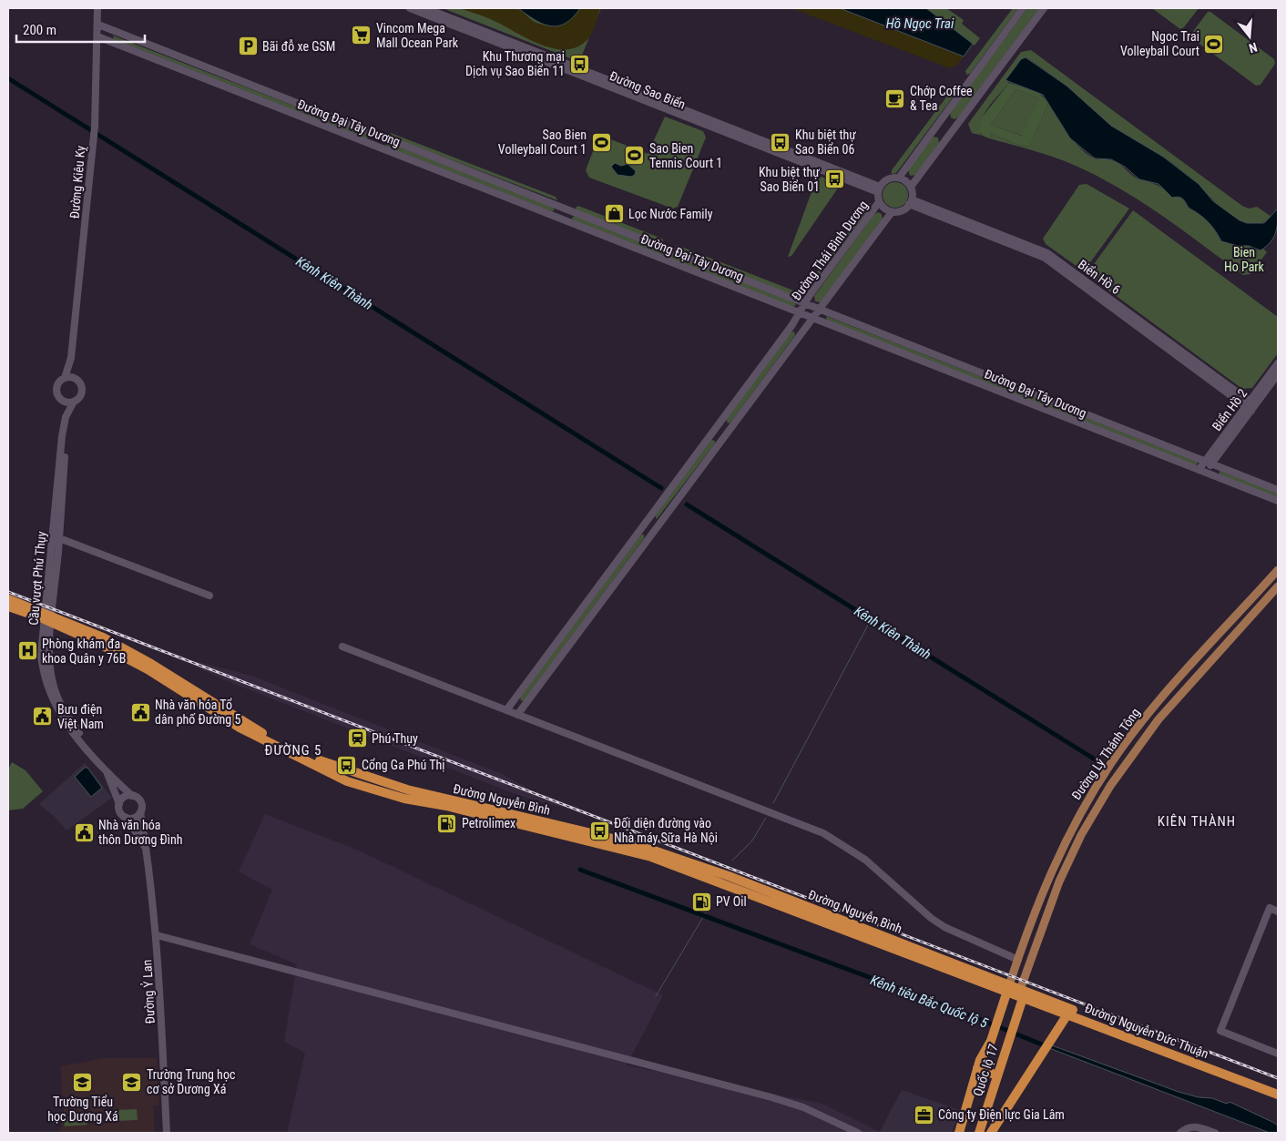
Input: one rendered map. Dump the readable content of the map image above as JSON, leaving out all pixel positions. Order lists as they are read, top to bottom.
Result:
{
  "streets": {
    "highway": ["Đường Nguyễn Bình", "Đường Nguyễn Đức Thuận", "Quốc lộ 17"],
    "main road": [
      "Đường Sao Biển",
      "Đường Đại Tây Dương",
      "Đường Kiêu Kỵ",
      "Đường Thái Bình Dương",
      "Biển Hồ 6",
      "Biển Hồ 2",
      "Cầu vượt Phú Thụy",
      "Đường Lý Thánh Tông",
      "Đường Ỷ Lan"
    ]
  },
  "crossings": [
    ["Đường Sao Biển", "Đường Thái Bình Dương"],
    ["Đường Sao Biển", "Biển Hồ 6"],
    ["Đường Đại Tây Dương", "Đường Kiêu Kỵ"],
    ["Đường Đại Tây Dương", "Đường Thái Bình Dương"],
    ["Đường Đại Tây Dương", "Biển Hồ 2"],
    ["Đường Thái Bình Dương", "Biển Hồ 6"],
    ["Biển Hồ 6", "Biển Hồ 2"],
    ["Đường Lý Thánh Tông", "Đường Nguyễn Bình"],
    ["Đường Lý Thánh Tông", "Đường Nguyễn Đức Thuận"],
    ["Đường Lý Thánh Tông", "Quốc lộ 17"],
    ["Đường Nguyễn Bình", "Đường Nguyễn Đức Thuận"],
    ["Đường Nguyễn Bình", "Quốc lộ 17"],
    ["Đường Nguyễn Đức Thuận", "Quốc lộ 17"]
  ],
  "districts": ["ĐƯỜNG 5", "KIÊN THÀNH"],
  "water": ["Hồ Ngọc Trai", "Kênh Kiên Thành", "Kênh tiêu Bắc Quốc lộ 5"],
  "parks": ["Bien Ho Park"],
  "places": {
    "supermarket": ["Vincom Mega Mall Ocean Park"],
    "sports": ["Ngoc Trai Volleyball Court", "Sao Bien Volleyball Court 1", "Sao Bien Tennis Court 1"],
    "parking": ["Bãi đỗ xe GSM"],
    "bus stop": [
      "Khu Thương mại Dịch vụ Sao Biển 11",
      "Khu biệt thự Sao Biển 06",
      "Khu biệt thự Sao Biển 01",
      "Cổng Ga Phú Thị",
      "Đối diện đường vào Nhà máy Sữa Hà Nội"
    ],
    "cafe": ["Chớp Coffee & Tea"],
    "shop": ["Lọc Nước Family"],
    "hospital": ["Phòng khám đa khoa Quân y 76B"],
    "public building": ["Nhà văn hóa Tổ dân phố Đường 5", "Bưu điện Việt Nam", "Nhà văn hóa thôn Dương Đình"],
    "station": ["Phú Thụy"],
    "fuel station": ["Petrolimex", "PV Oil"],
    "school or university": ["Trường Tiểu học Dương Xá", "Trường Trung học cơ sở Dương Xá"],
    "office": ["Công ty Điện lực Gia Lâm"]
  },
  "scale_bar": "200 m",
  "north": "bottom"
}
